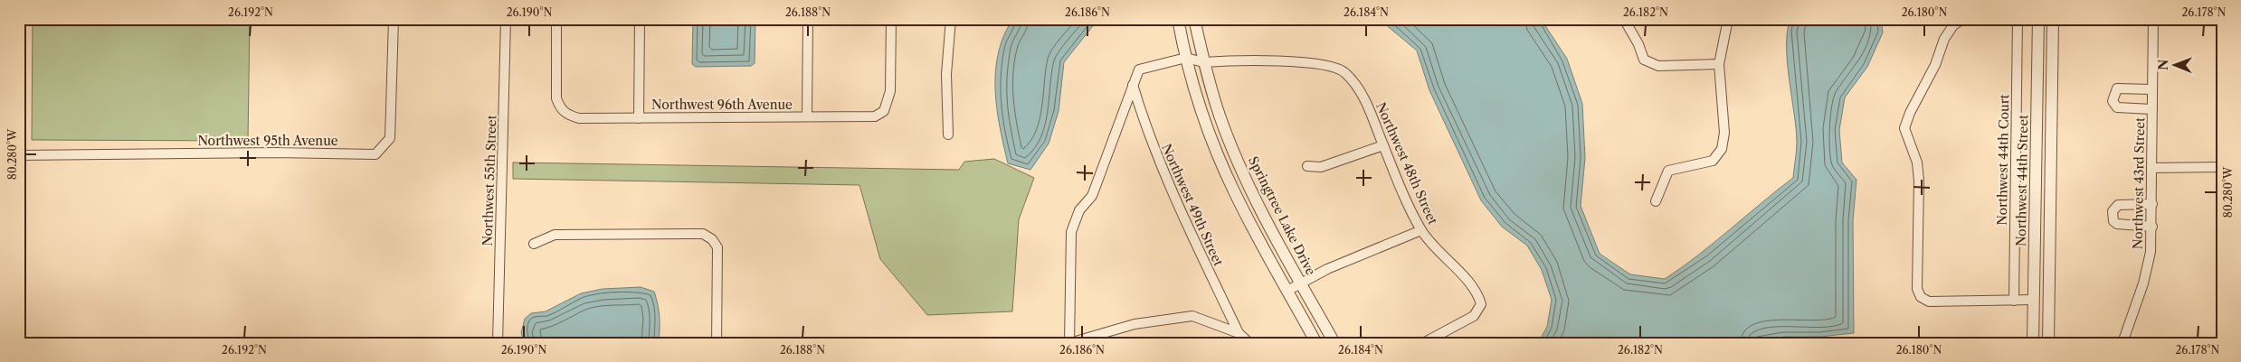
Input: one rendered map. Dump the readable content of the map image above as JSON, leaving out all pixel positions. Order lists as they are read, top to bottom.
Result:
{
  "streets": {
    "street": [
      "Northwest 96th Avenue",
      "Northwest 95th Avenue",
      "Northwest 44th Court",
      "Northwest 48th Street",
      "Northwest 55th Street",
      "Northwest 44th Street",
      "Northwest 43rd Street",
      "Northwest 49th Street",
      "Springtree Lake Drive"
    ]
  },
  "crossings": [
    ["Northwest 48th Street", "Springtree Lake Drive"]
  ],
  "north": "left",
  "coordinates": [
    "26.192°N",
    "26.190°N",
    "26.188°N",
    "26.186°N",
    "26.184°N",
    "26.182°N",
    "26.180°N",
    "26.178°N",
    "80.280°W"
  ]
}
